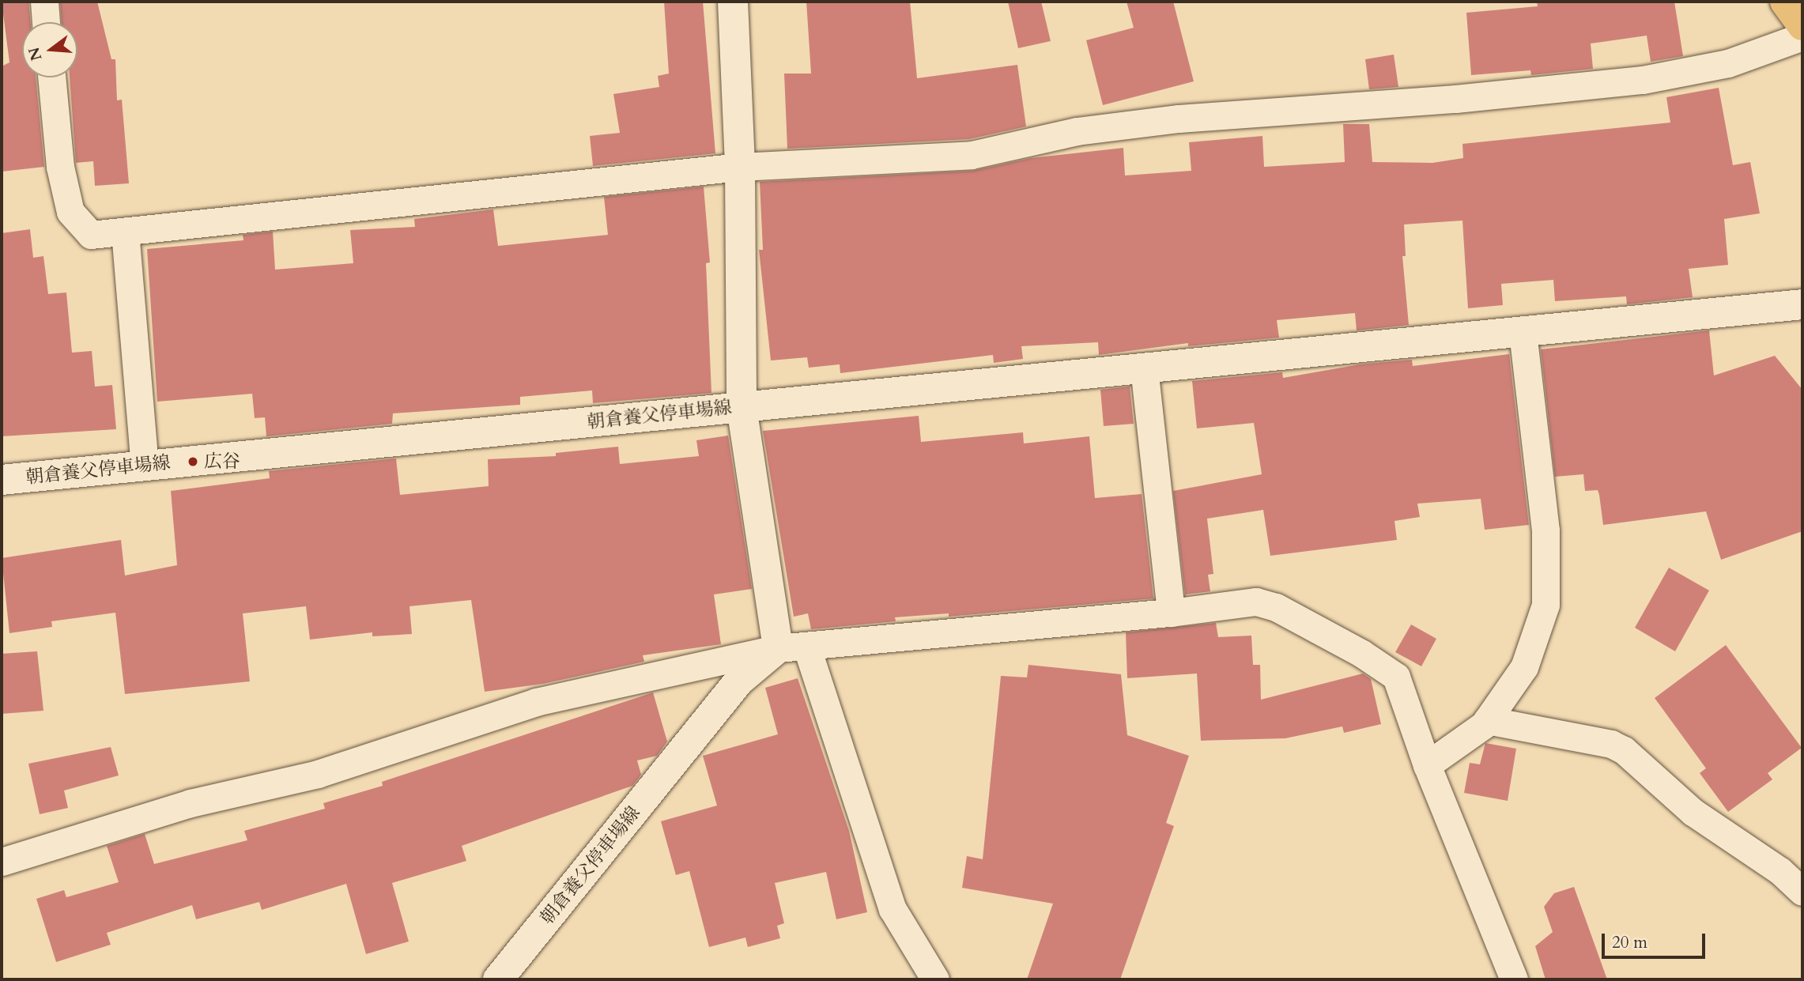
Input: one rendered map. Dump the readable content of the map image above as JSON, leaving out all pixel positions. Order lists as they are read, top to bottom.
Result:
{
  "streets": {
    "street": ["朝倉養父停車場線"]
  },
  "places": ["広谷"],
  "scale_bar": "20 m",
  "north": "left"
}
